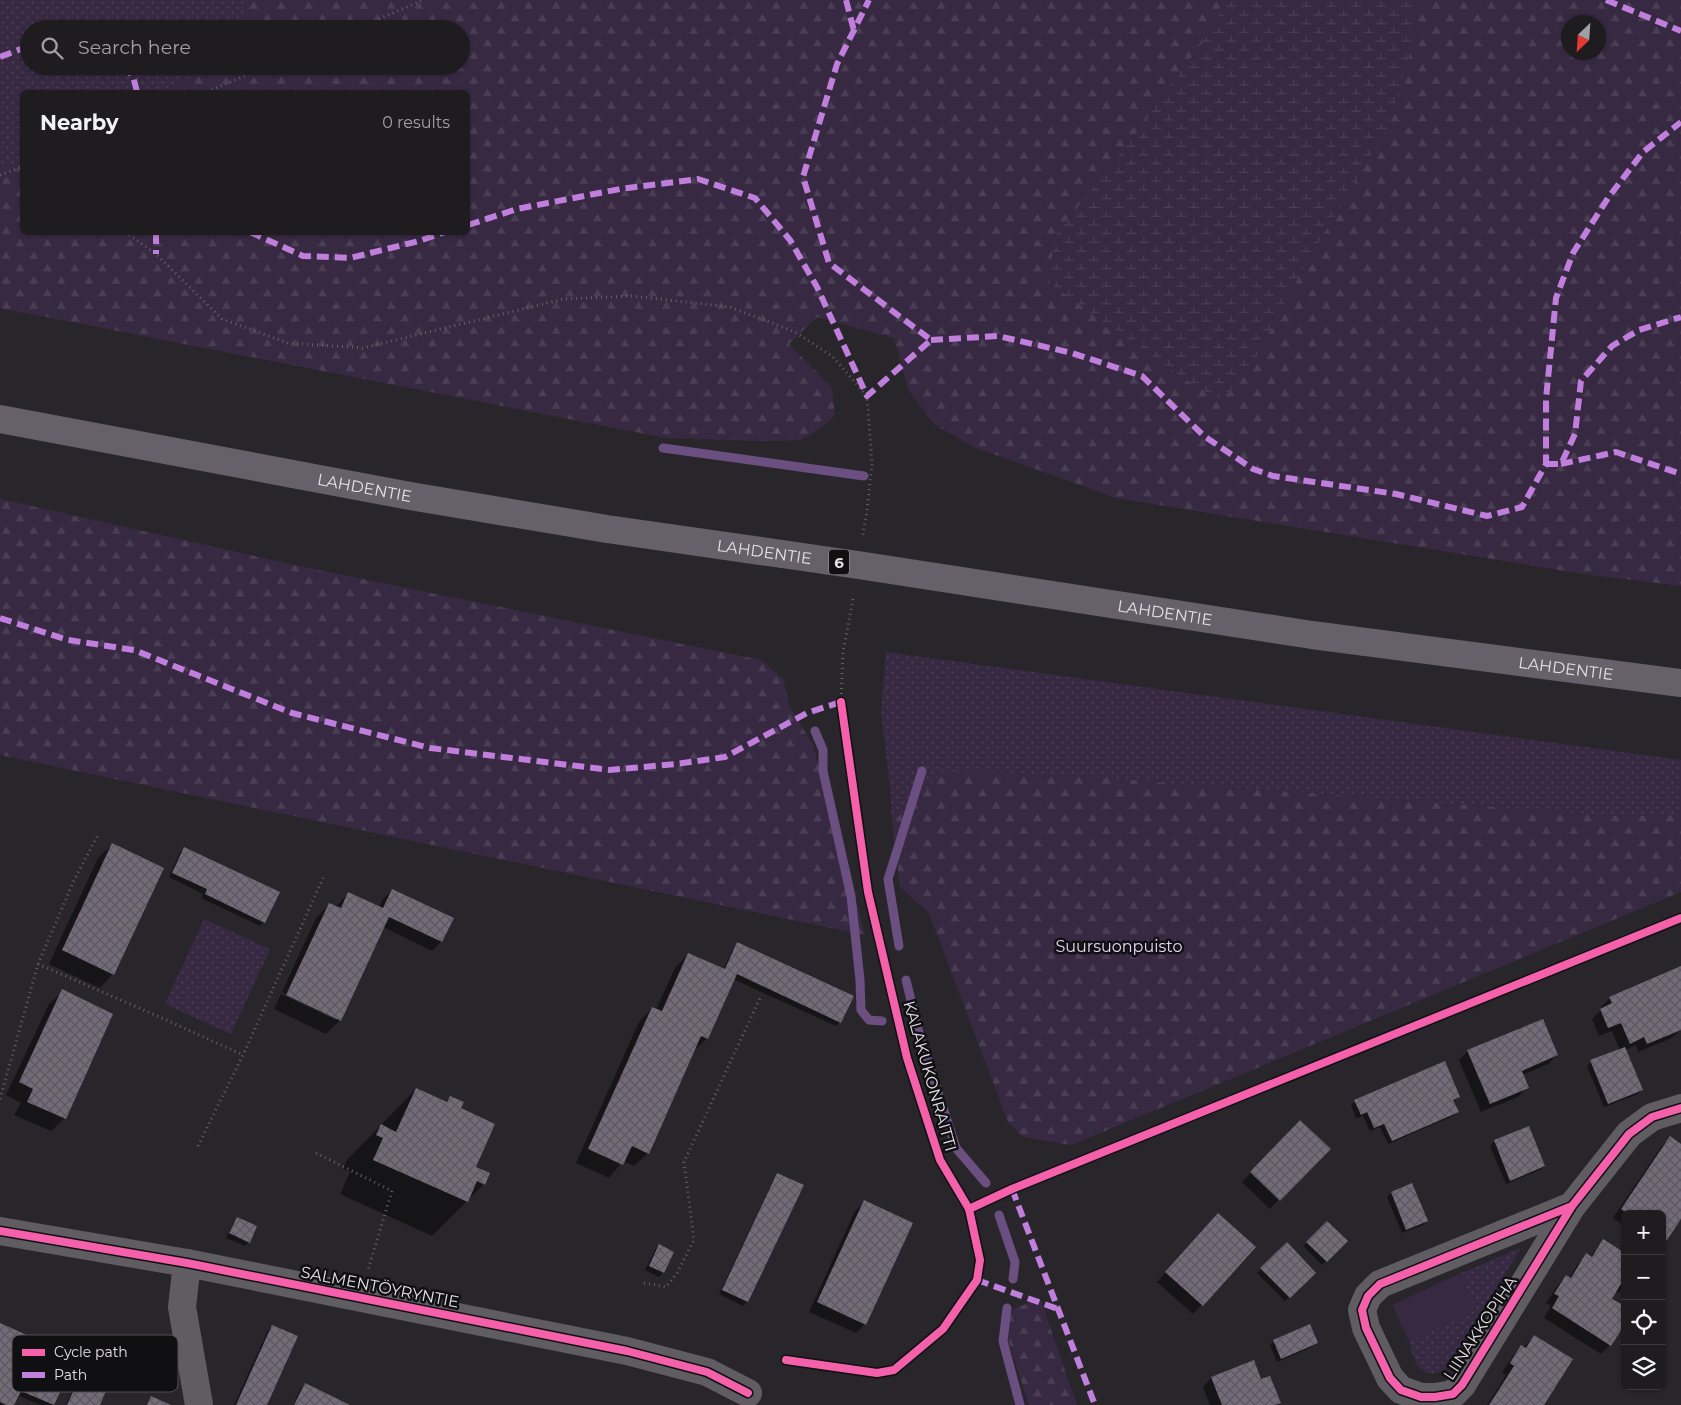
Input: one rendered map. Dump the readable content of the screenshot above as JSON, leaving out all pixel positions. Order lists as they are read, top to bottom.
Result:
{
  "streets": {
    "highway": ["LAHDENTIE", "6"],
    "street": ["SALMENTÖYRYNTIE", "LIINAKKOPIHA"],
    "cycle path": ["KALAKUKONRAITTI"]
  },
  "parks": ["Suursuonpuisto"],
  "legend": ["Cycle path", "Path"],
  "north": "bottom left",
  "page": {
    "search": "Search here",
    "heading": ["Nearby", "0 results"],
    "map_buttons": ["+", "−"]
  }
}
